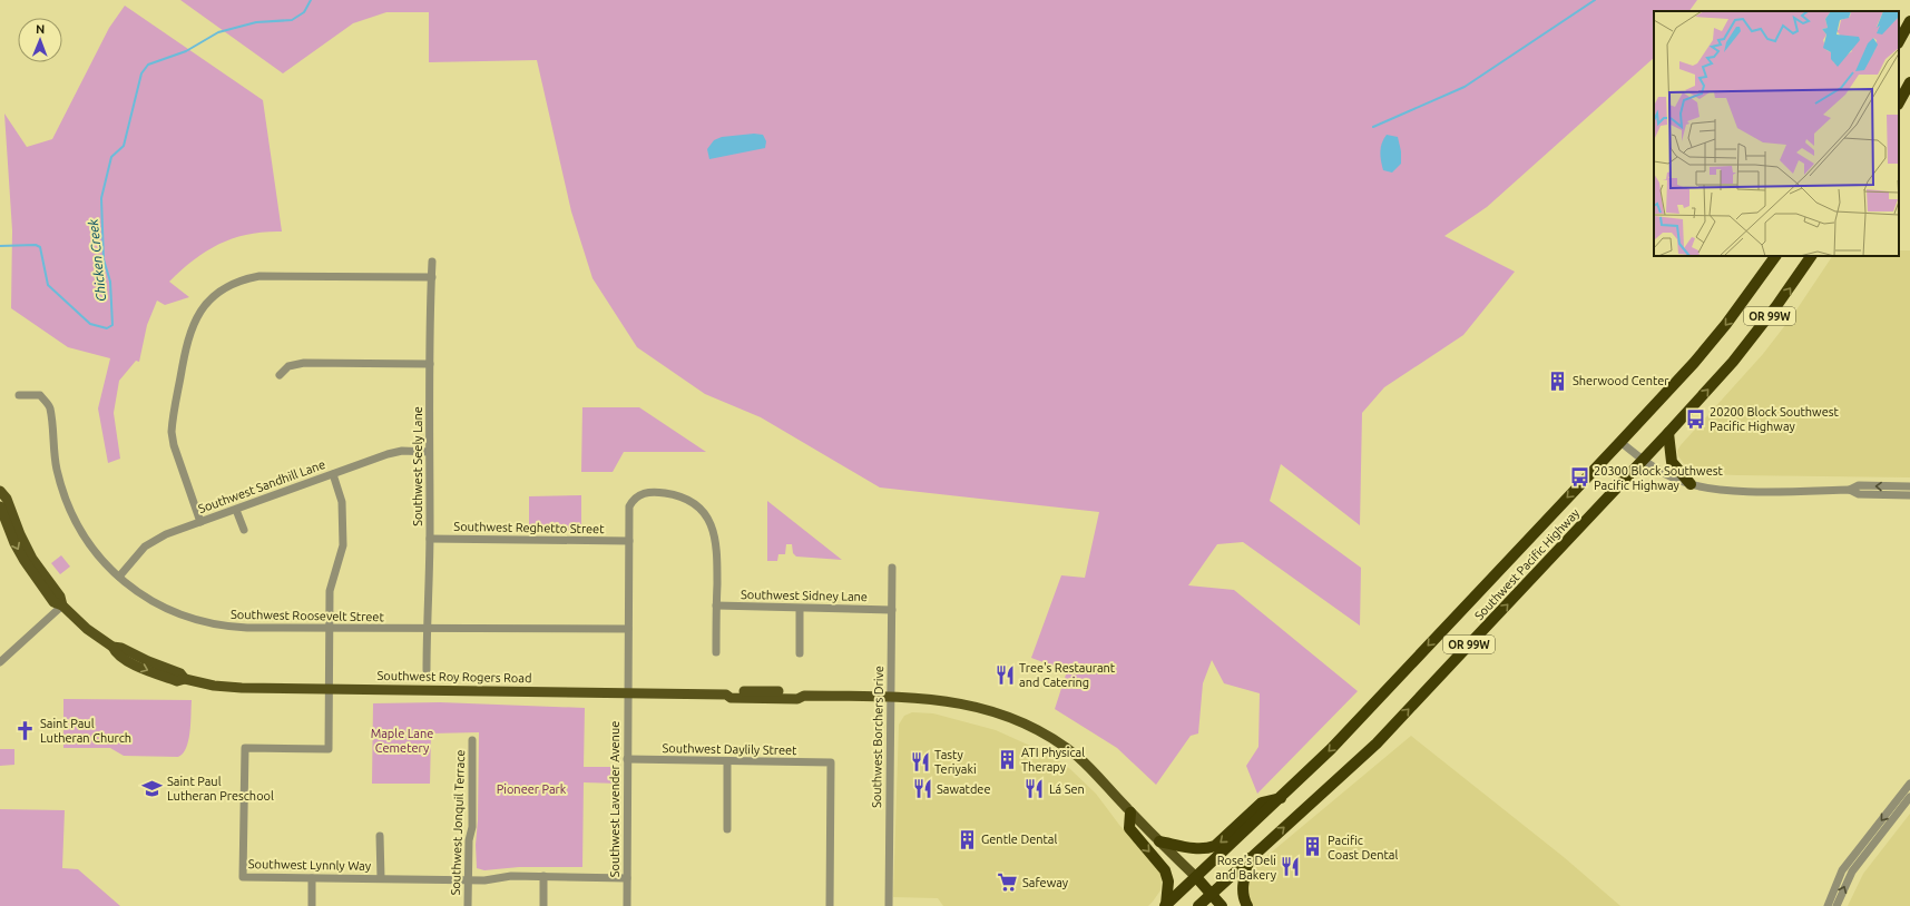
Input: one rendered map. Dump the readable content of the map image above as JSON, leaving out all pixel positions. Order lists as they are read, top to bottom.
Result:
{
  "streets": {
    "highway": ["OR 99W", "Southwest Pacific Highway"],
    "main road": ["Southwest Roy Rogers Road"],
    "street": [
      "Southwest Seely Lane",
      "Southwest Sandhill Lane",
      "Southwest Reghetto Street",
      "Southwest Sidney Lane",
      "Southwest Roosevelt Street",
      "Southwest Borchers Drive",
      "Southwest Daylily Street",
      "Southwest Lavender Avenue",
      "Southwest Jonquil Terrace",
      "Southwest Lynnly Way"
    ]
  },
  "crossings": [
    ["Southwest Seely Lane", "Southwest Sandhill Lane"],
    ["Southwest Seely Lane", "Southwest Reghetto Street"],
    ["Southwest Seely Lane", "Southwest Roosevelt Street"],
    ["Southwest Sandhill Lane", "Southwest Roosevelt Street"],
    ["Southwest Sandhill Lane", "Southwest Lynnly Way"],
    ["Southwest Reghetto Street", "Southwest Lavender Avenue"],
    ["Southwest Pacific Highway", "Southwest Roy Rogers Road"],
    ["Southwest Sidney Lane", "Southwest Borchers Drive"],
    ["Southwest Sidney Lane", "Southwest Lavender Avenue"],
    ["Southwest Roosevelt Street", "Southwest Lavender Avenue"],
    ["Southwest Roosevelt Street", "Southwest Lynnly Way"],
    ["Southwest Roy Rogers Road", "Southwest Borchers Drive"],
    ["Southwest Roy Rogers Road", "Southwest Lavender Avenue"],
    ["Southwest Roy Rogers Road", "Southwest Lynnly Way"],
    ["Southwest Daylily Street", "Southwest Lavender Avenue"],
    ["Southwest Lavender Avenue", "Southwest Lynnly Way"],
    ["Southwest Jonquil Terrace", "Southwest Lynnly Way"]
  ],
  "water": ["Chicken Creek"],
  "parks": ["Maple Lane Cemetery", "Pioneer Park"],
  "places": {
    "building": [
      "Sherwood Center",
      "ATI Physical Therapy",
      "Gentle Dental",
      "Pacific Coast Dental"
    ],
    "bus stop": ["20200 Block Southwest Pacific Highway", "20300 Block Southwest Pacific Highway"],
    "restaurant": [
      "Tree's Restaurant and Catering",
      "Tasty Teriyaki",
      "Sawatdee",
      "Lá Sen",
      "Rose's Deli and Bakery"
    ],
    "church": ["Saint Paul Lutheran Church"],
    "school or university": ["Saint Paul Lutheran Preschool"],
    "supermarket": ["Safeway"]
  },
  "north": "top"
}
